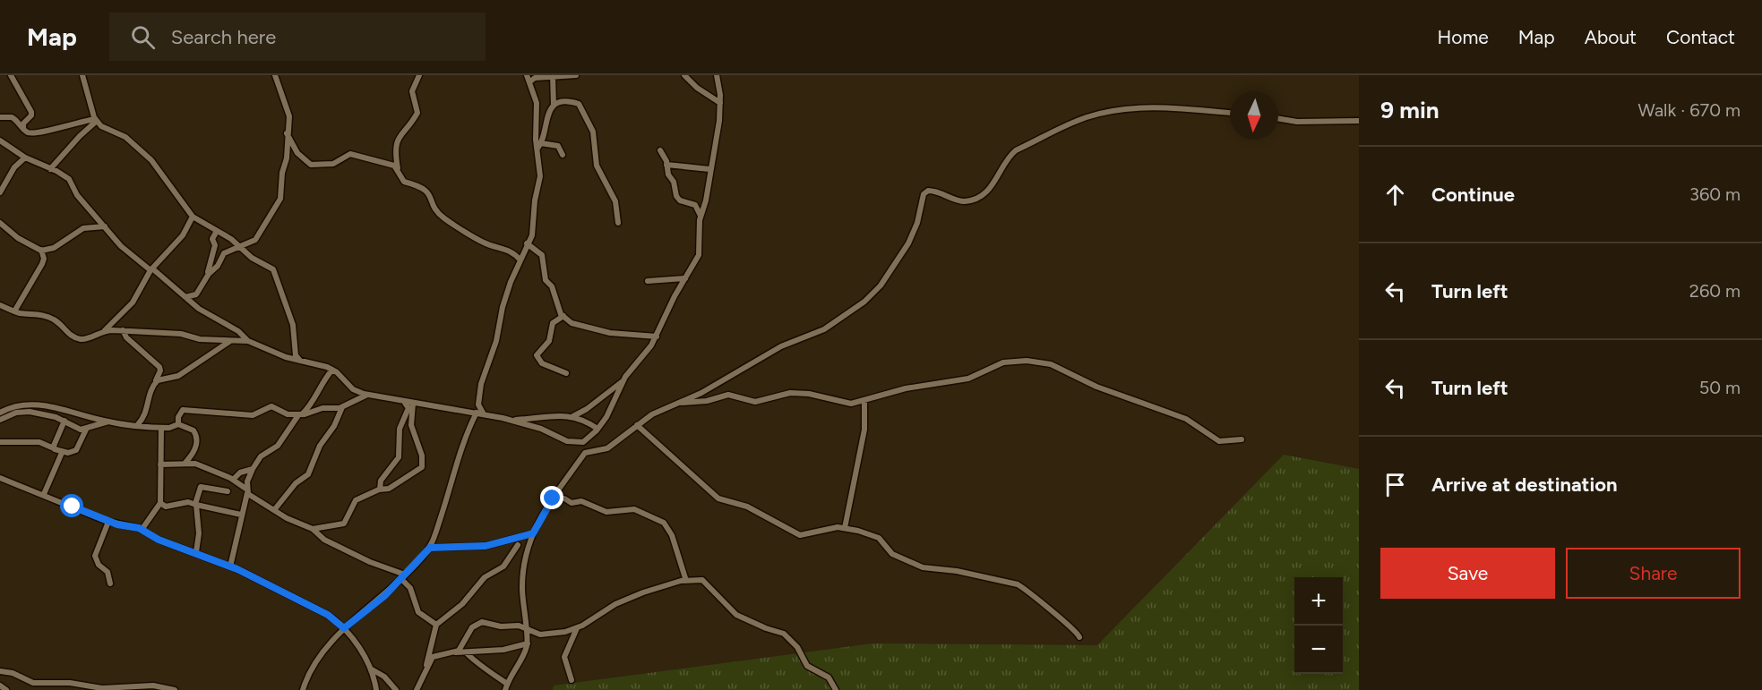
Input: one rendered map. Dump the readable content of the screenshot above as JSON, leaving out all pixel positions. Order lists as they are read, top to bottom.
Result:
{
  "north": "bottom",
  "page": {
    "header": "Map",
    "search": "Search here",
    "nav": [
      "Home",
      "Map",
      "About",
      "Contact"
    ],
    "heading": ["9 min", "Walk · 670 m"],
    "list": [
      ["Continue", "360 m"],
      ["Turn left", "260 m"],
      ["Turn left", "50 m"],
      "Arrive at destination"
    ],
    "buttons": ["Save", "Share"],
    "map_buttons": ["+", "−"]
  }
}
